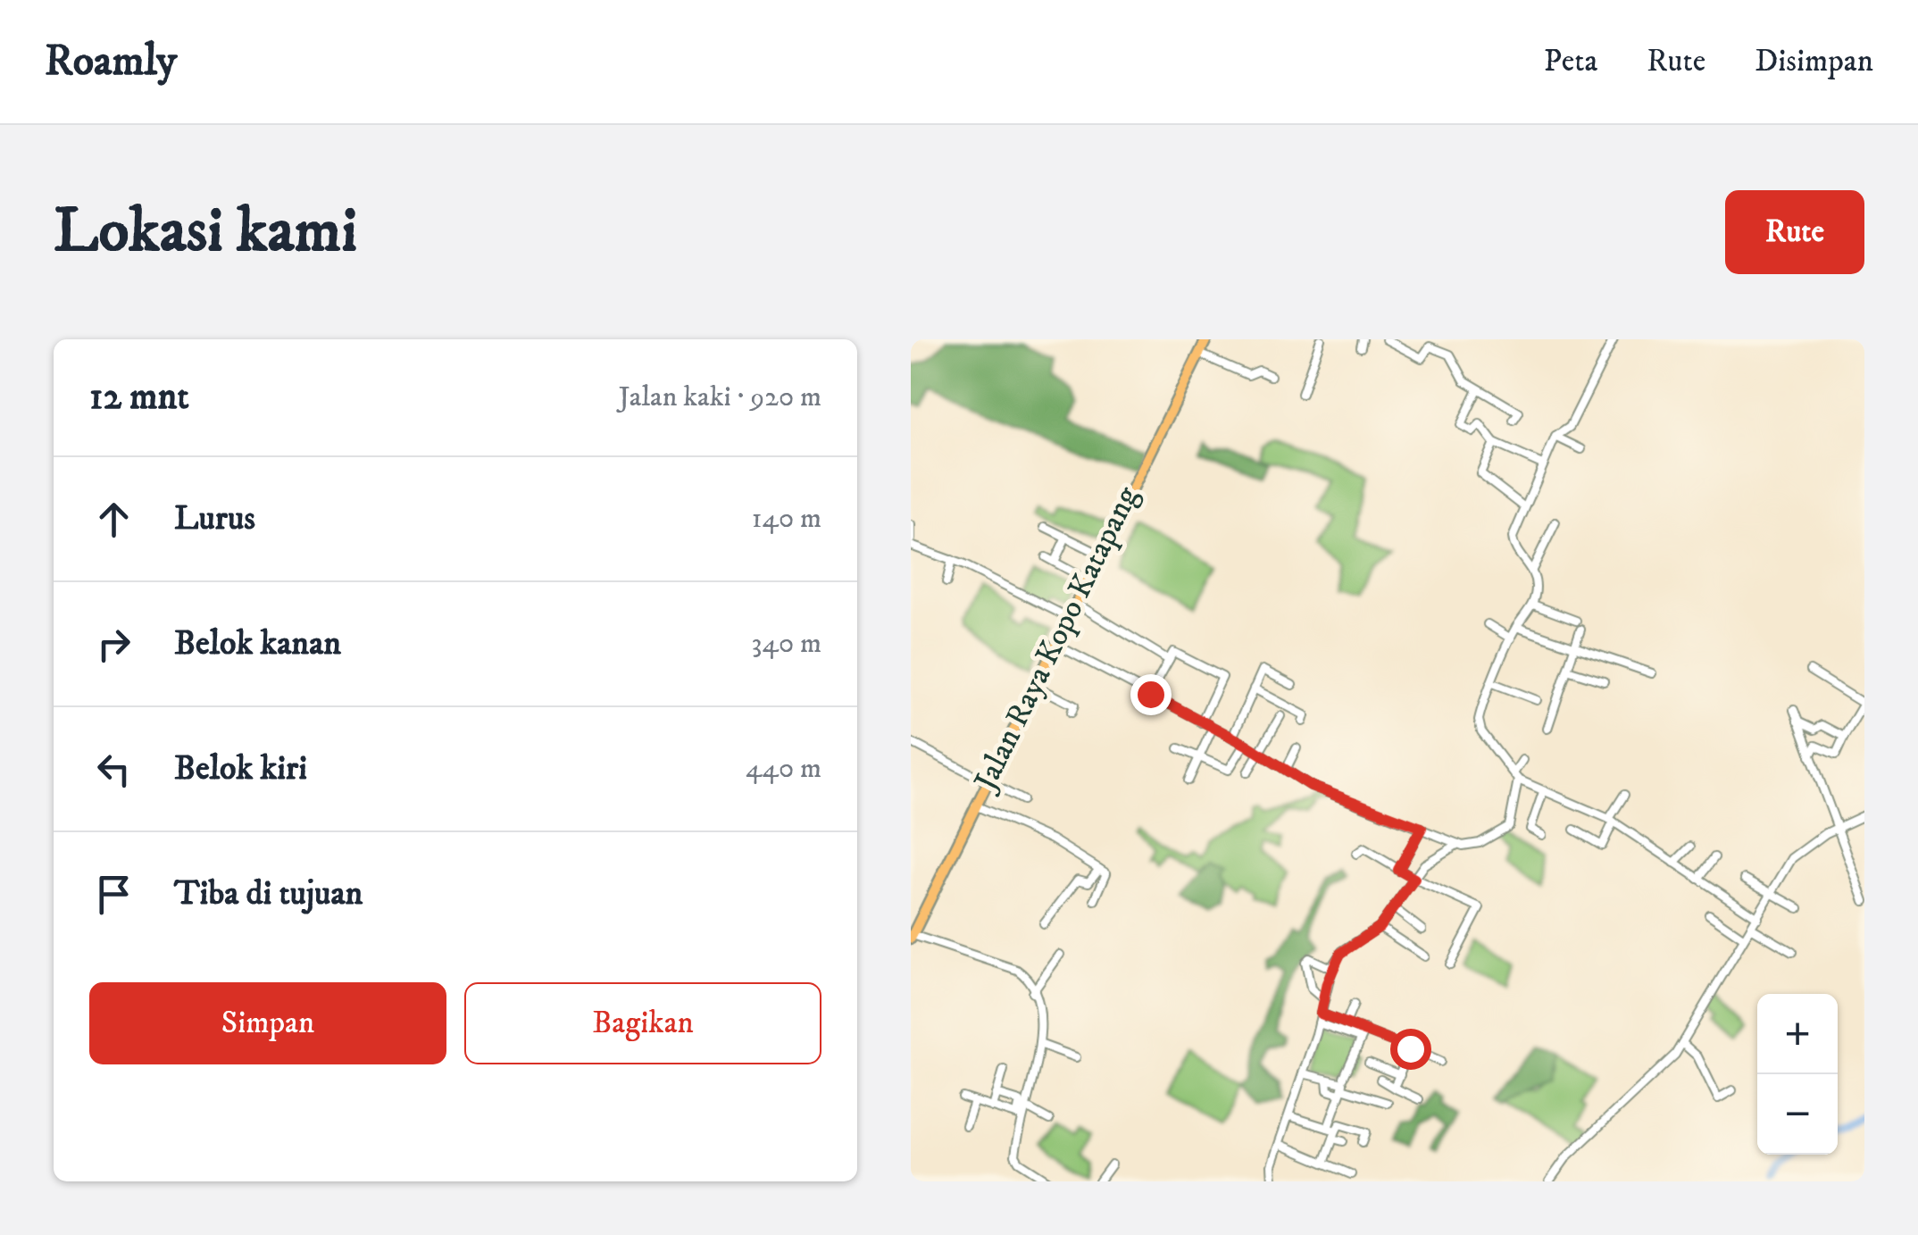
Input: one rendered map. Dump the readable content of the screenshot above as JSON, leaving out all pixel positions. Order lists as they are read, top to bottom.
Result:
{
  "streets": {
    "main road": ["Jalan Raya Kopo Katapang"]
  },
  "page": {
    "header": "Roamly",
    "nav": ["Peta", "Rute", "Disimpan"],
    "buttons": [
      "Rute",
      ["Simpan", "Bagikan"]
    ],
    "title": "Lokasi kami",
    "heading": ["12 mnt", "Jalan kaki · 920 m"],
    "list": [
      ["Lurus", "140 m"],
      ["Belok kanan", "340 m"],
      ["Belok kiri", "440 m"],
      "Tiba di tujuan"
    ],
    "map_buttons": ["+", "−"]
  }
}
